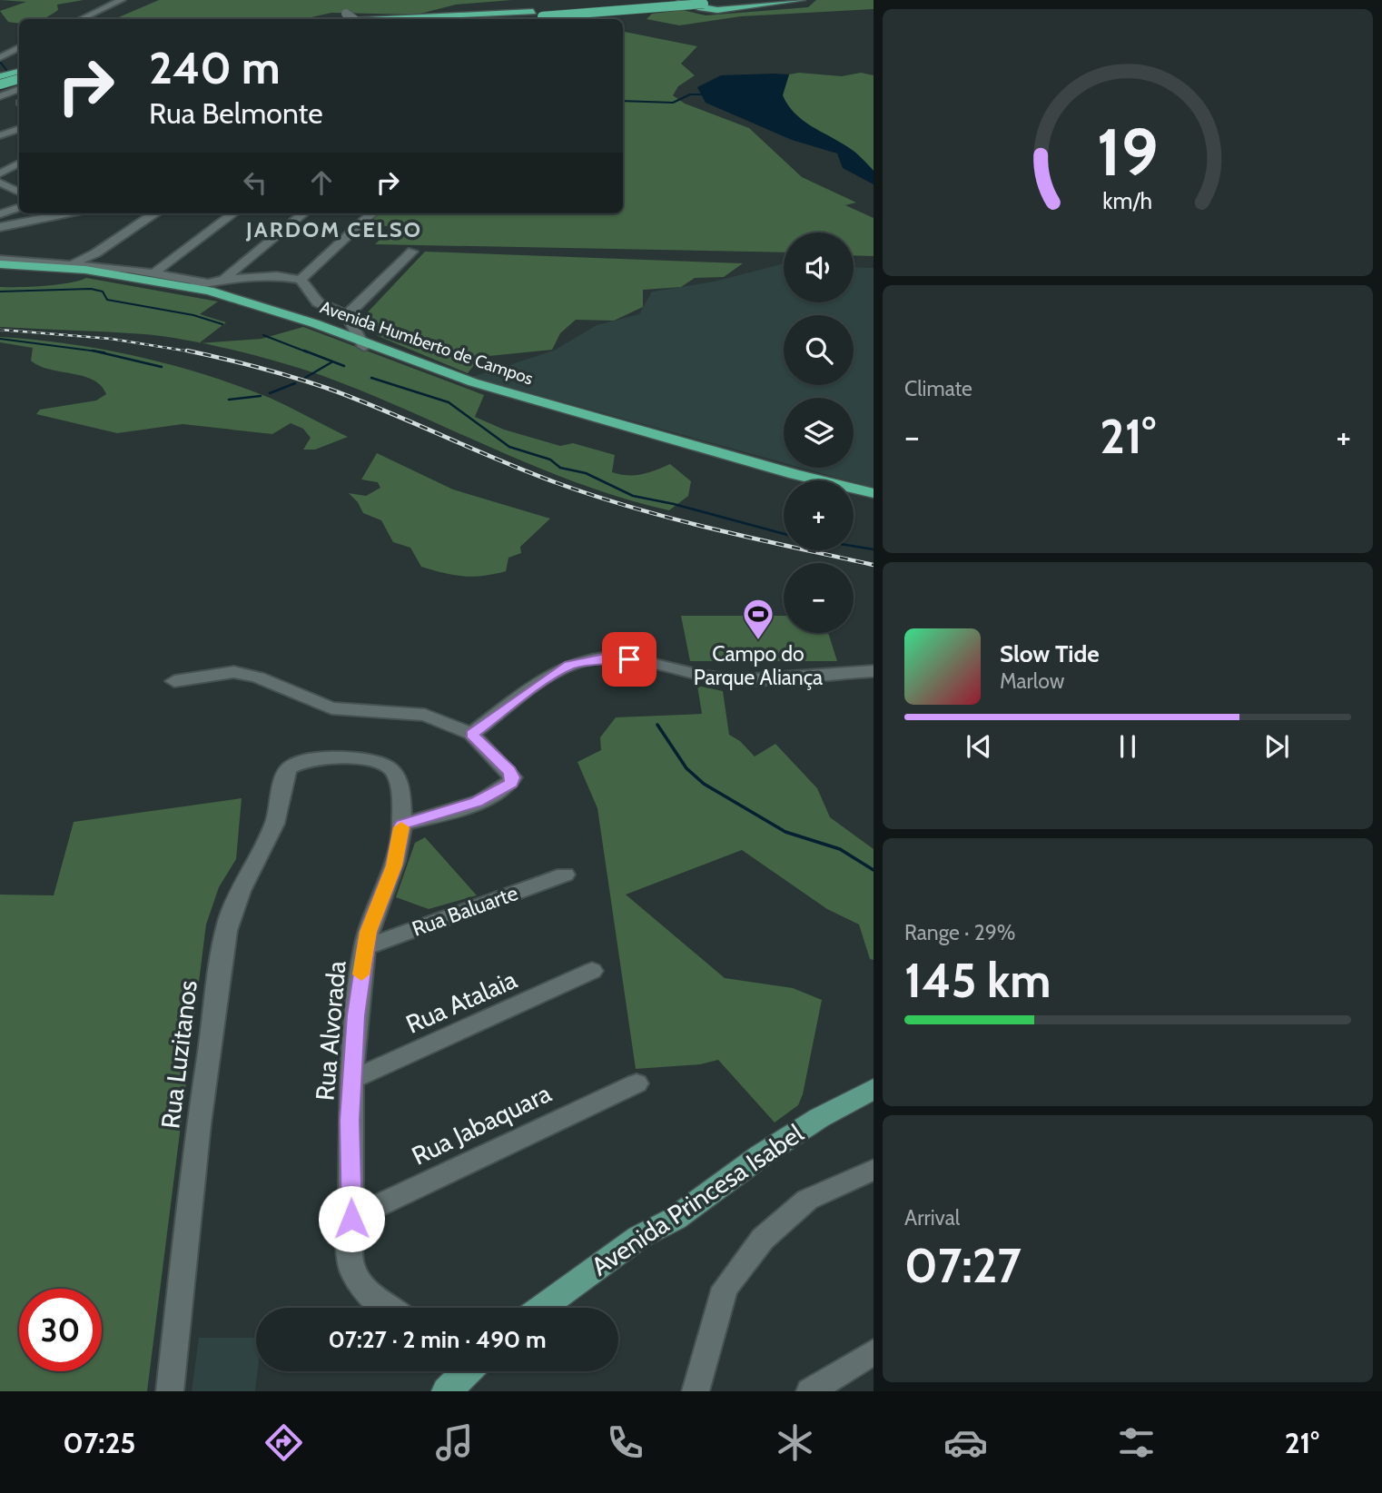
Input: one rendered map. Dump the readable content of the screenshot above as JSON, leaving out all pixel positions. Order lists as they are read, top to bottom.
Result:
{
  "streets": {
    "highway": ["Avenida Humberto de Campos"],
    "main road": ["Avenida Princesa Isabel"],
    "street": [
      "Rua Baluarte",
      "Rua Atalaia",
      "Rua Alvorada",
      "Rua Luzitanos",
      "Rua Jabaquara"
    ]
  },
  "crossings": [
    ["Rua Baluarte", "Rua Alvorada"],
    ["Rua Atalaia", "Rua Alvorada"],
    ["Rua Alvorada", "Rua Luzitanos"],
    ["Rua Alvorada", "Rua Jabaquara"]
  ],
  "districts": ["JARDOM CELSO"],
  "places": {
    "sports": ["Campo do Parque Aliança"]
  },
  "page": {
    "turn": ["240 m", "Rua Belmonte"],
    "map_buttons": ["+", "−"],
    "tile": [
      "Climate",
      ["Range · 29%", "145 km"],
      ["Arrival", "07:27"]
    ],
    "heat": ["−", "21°", "+"],
    "song": ["Slow Tide", "Marlow"],
    "limit": "30",
    "trip": "07:27 · 2 min · 490 m",
    "tabs": ["07:25", "21°"],
    "gauge": ["19", "km/h"]
  }
}
